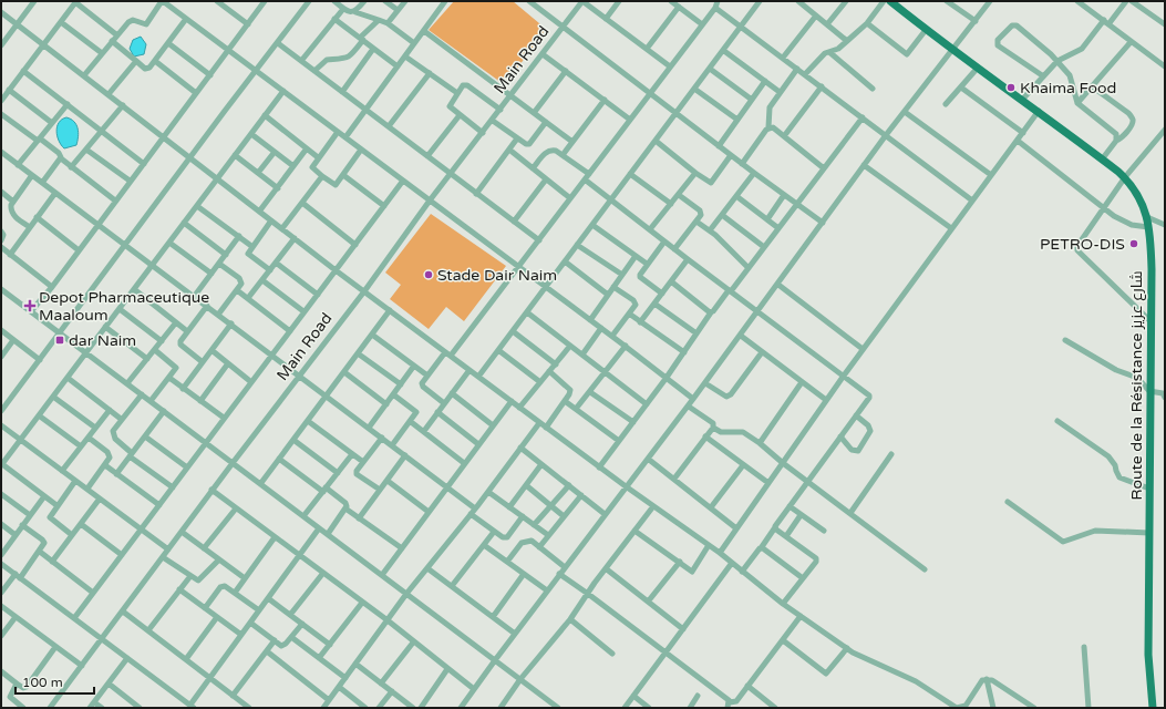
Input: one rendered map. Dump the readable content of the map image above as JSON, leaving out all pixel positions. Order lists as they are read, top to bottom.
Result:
{
  "streets": {
    "main road": ["Route de la Résistance شارع عزيز"],
    "street": ["Main Road"]
  },
  "places": {
    "other": ["Khaima Food", "PETRO-DIS", "Stade Dair Naim"],
    "health": ["Depot Pharmaceutique Maaloum"],
    "transit": ["dar Naim"]
  },
  "scale_bar": "100 m"
}
